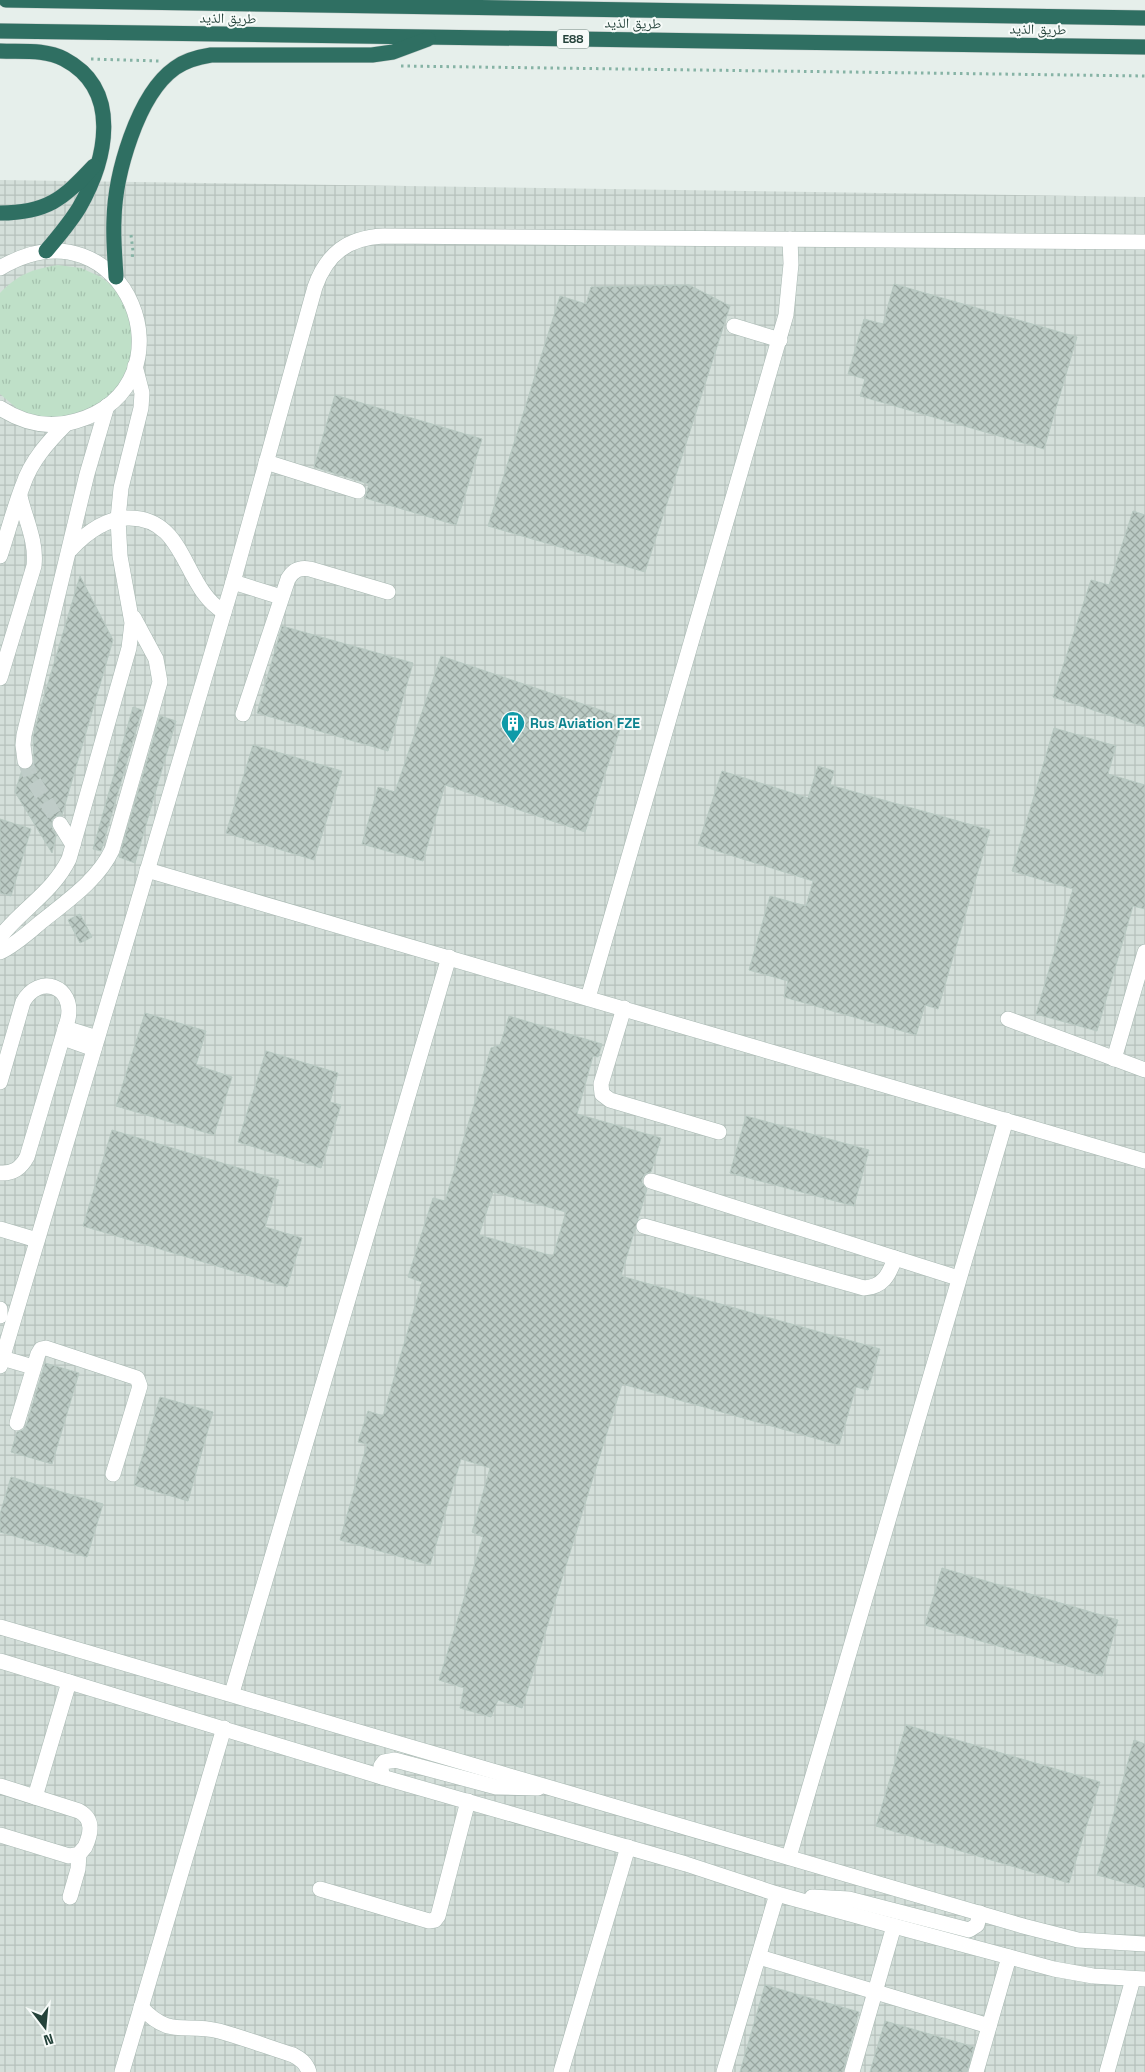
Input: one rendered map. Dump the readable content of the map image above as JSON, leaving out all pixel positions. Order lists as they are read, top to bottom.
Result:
{
  "streets": {
    "highway": ["طريق الذيد", "E88"]
  },
  "places": {
    "building": ["Rus Aviation FZE"]
  },
  "north": "bottom"
}
